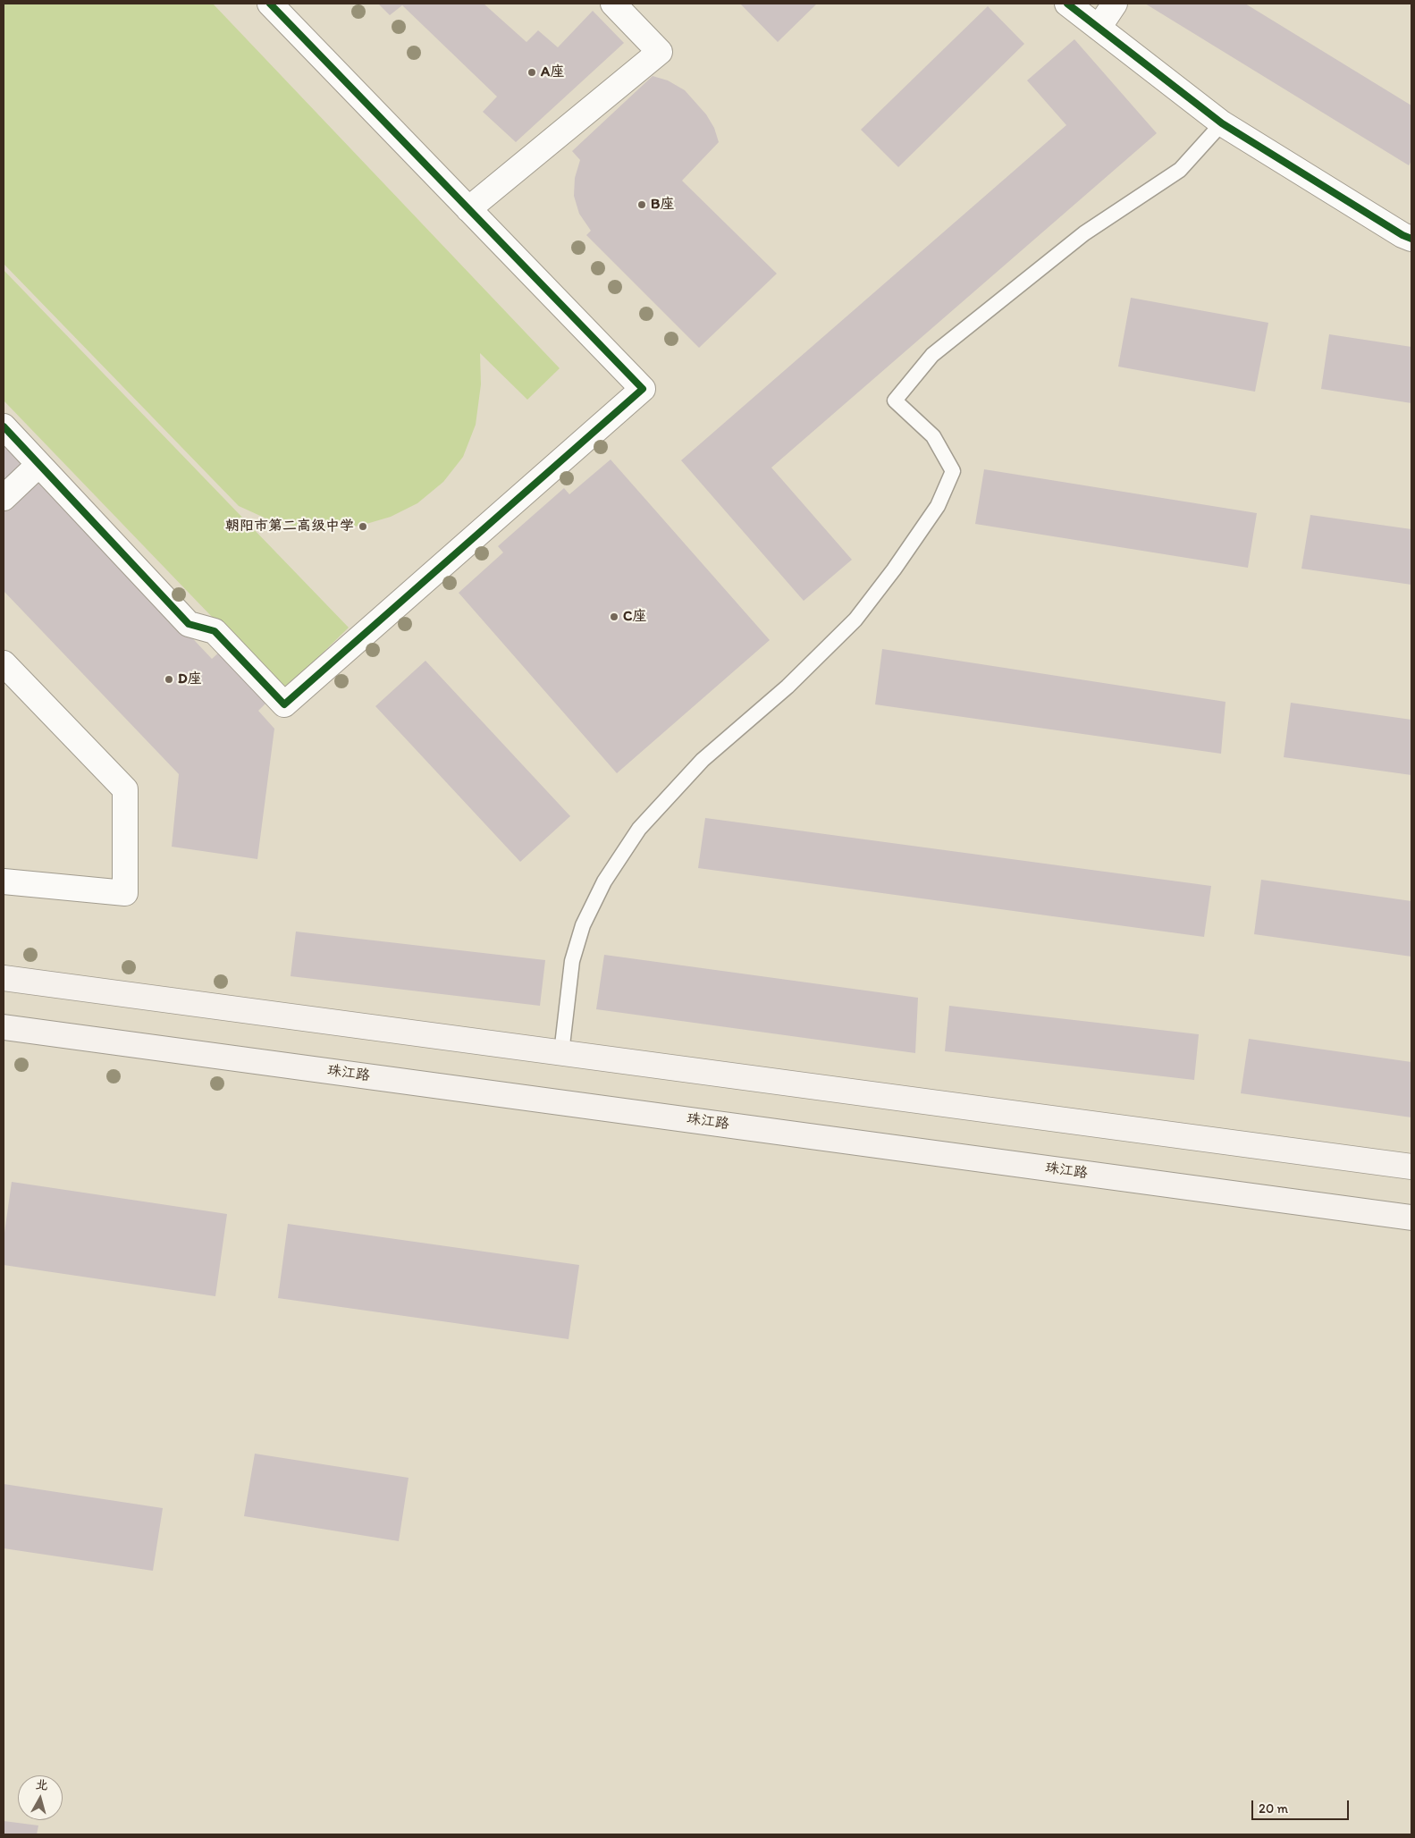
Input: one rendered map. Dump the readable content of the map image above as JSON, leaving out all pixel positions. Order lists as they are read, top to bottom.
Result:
{
  "streets": {
    "main road": ["珠江路"]
  },
  "places": [
    "A座",
    "B座",
    "朝阳市第二高级中学",
    "C座",
    "D座"
  ],
  "scale_bar": "20 m",
  "north": "top"
}
